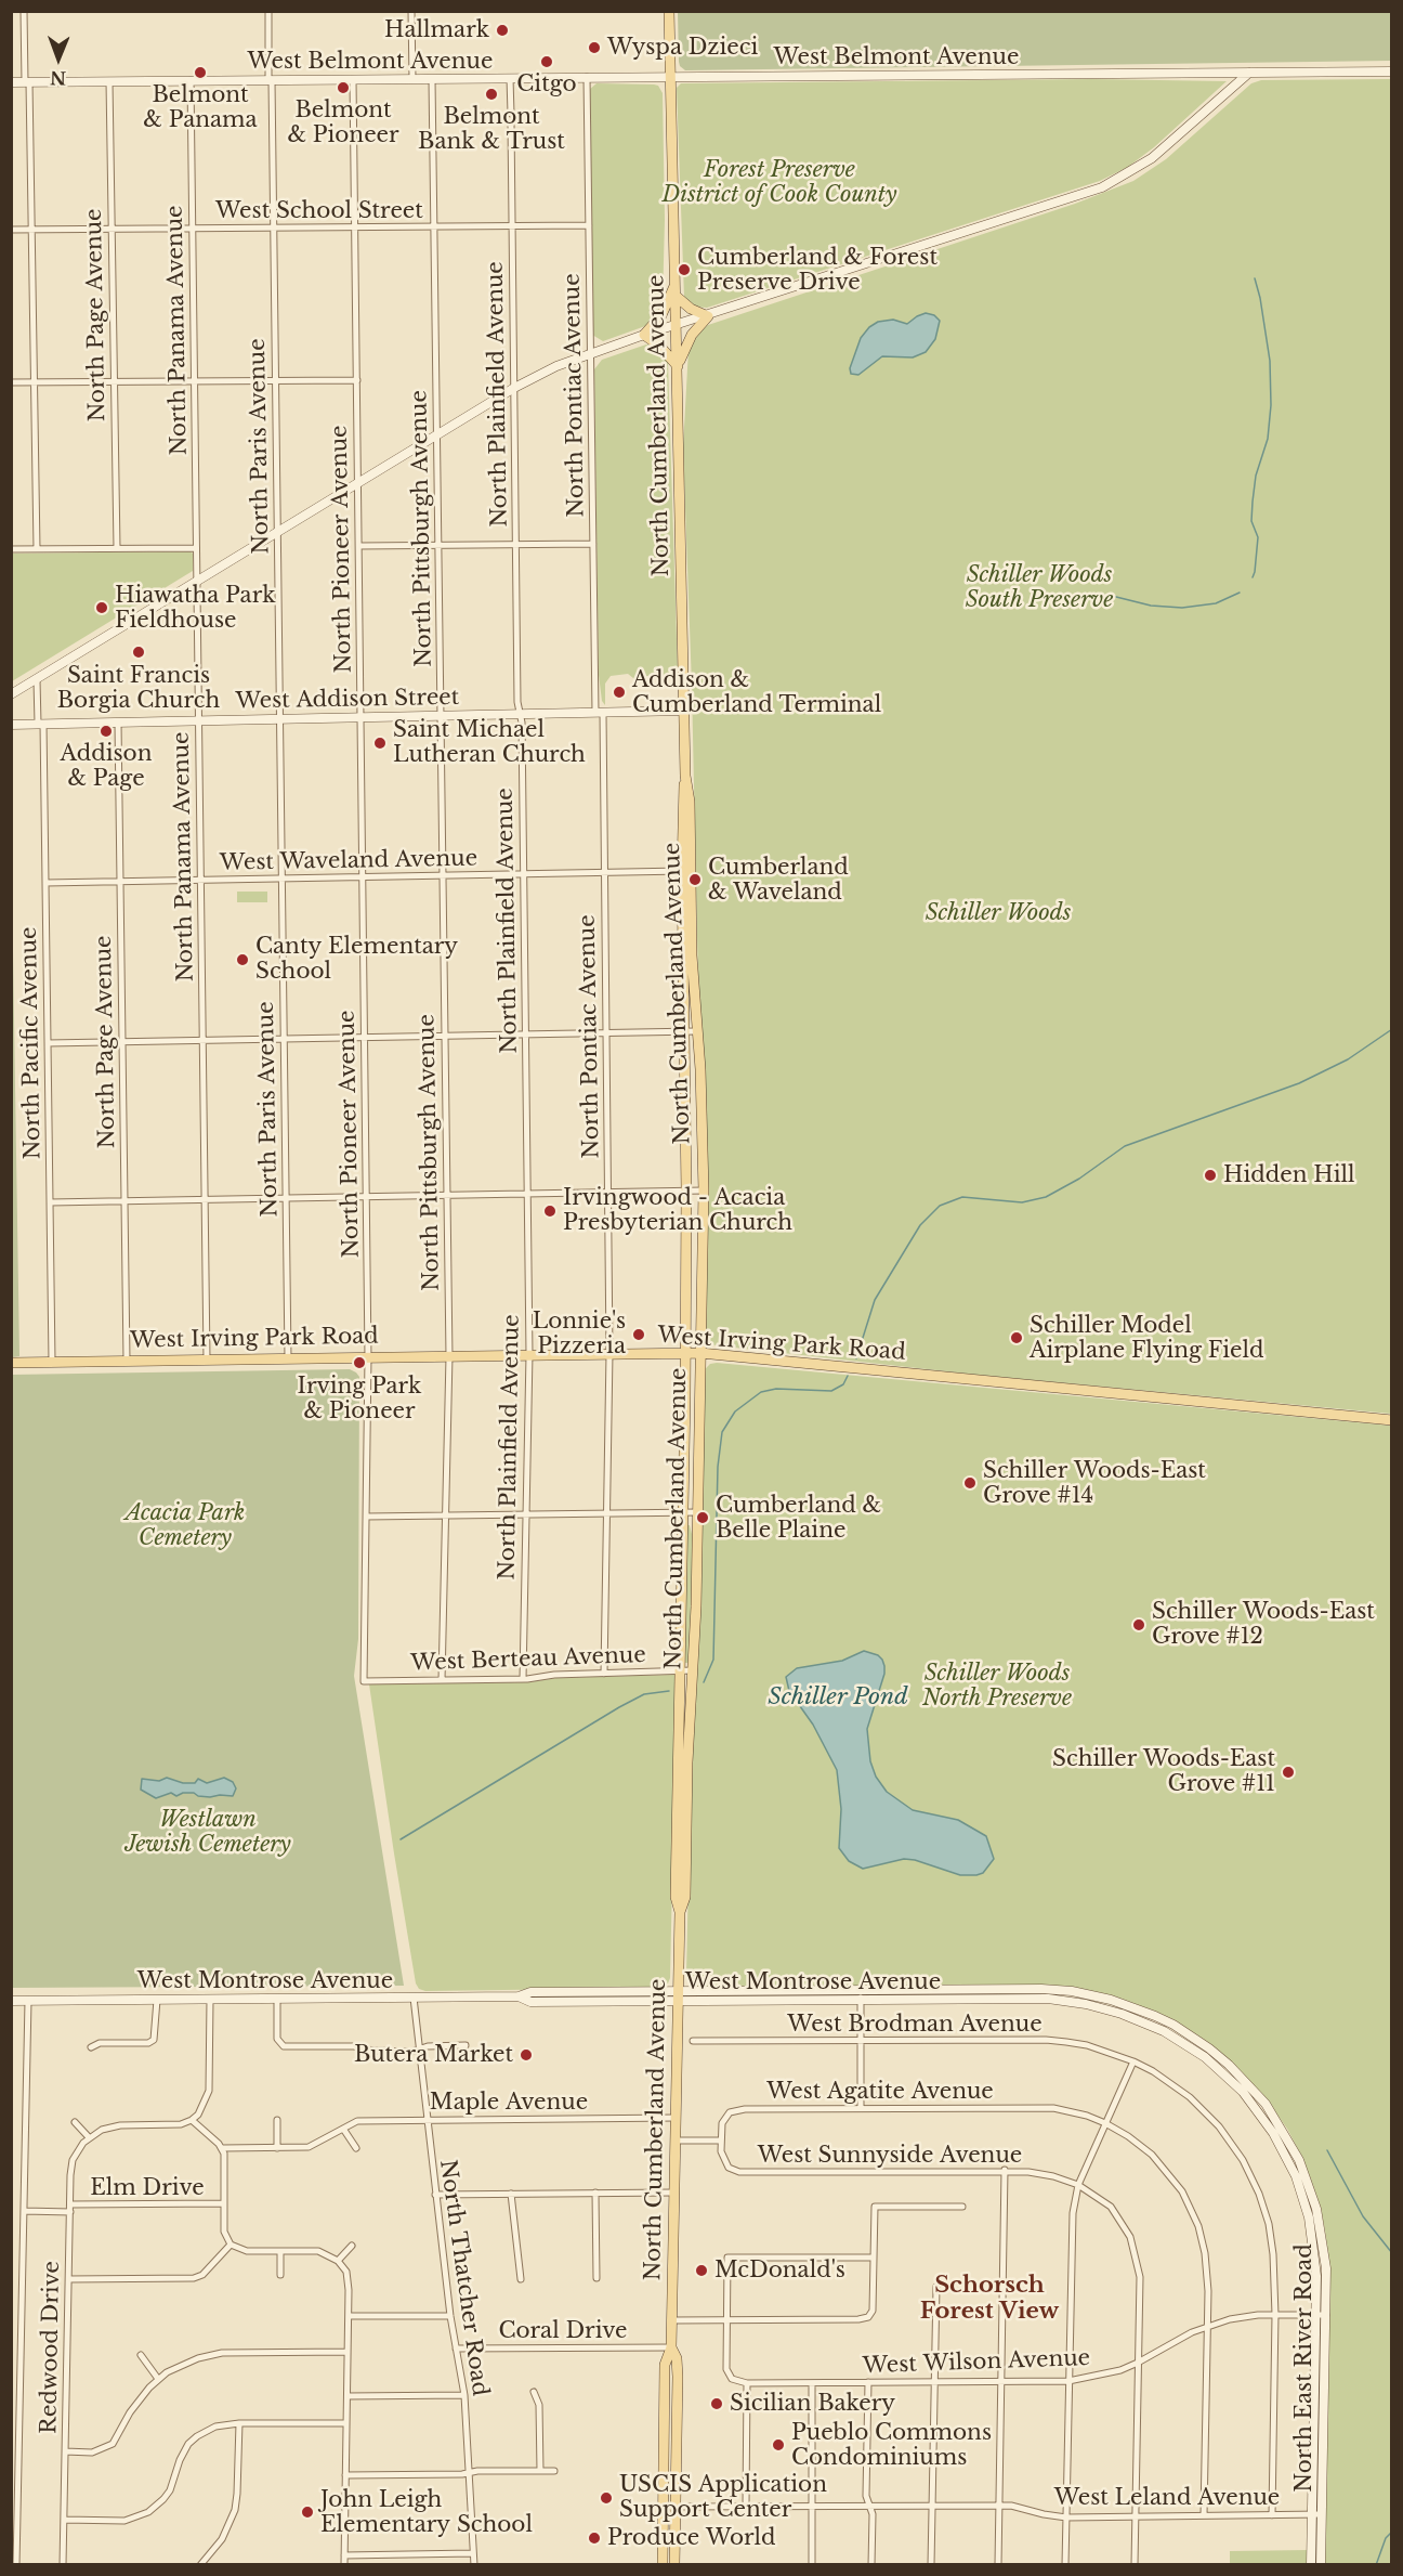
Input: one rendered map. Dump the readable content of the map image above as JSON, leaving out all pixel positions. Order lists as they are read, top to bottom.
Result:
{
  "streets": {
    "main road": [
      "West Belmont Avenue",
      "North Cumberland Avenue",
      "West Addison Street",
      "West Irving Park Road",
      "West Montrose Avenue",
      "North East River Road"
    ],
    "street": [
      "West School Street",
      "North Page Avenue",
      "North Panama Avenue",
      "North Plainfield Avenue",
      "North Pontiac Avenue",
      "North Paris Avenue",
      "North Pittsburgh Avenue",
      "North Pioneer Avenue",
      "West Waveland Avenue",
      "North Pacific Avenue",
      "West Berteau Avenue",
      "West Brodman Avenue",
      "West Agatite Avenue",
      "Maple Avenue",
      "West Sunnyside Avenue",
      "Elm Drive",
      "North Thatcher Road",
      "Coral Drive",
      "Redwood Drive",
      "West Wilson Avenue",
      "West Leland Avenue"
    ]
  },
  "crossings": [
    ["West Belmont Avenue", "North Page Avenue"],
    ["West Belmont Avenue", "North Panama Avenue"],
    ["West Belmont Avenue", "North Pontiac Avenue"],
    ["West Belmont Avenue", "North Cumberland Avenue"],
    ["West Belmont Avenue", "North Paris Avenue"],
    ["West Belmont Avenue", "North Pittsburgh Avenue"],
    ["West Belmont Avenue", "North Pioneer Avenue"],
    ["West School Street", "North Page Avenue"],
    ["West School Street", "North Panama Avenue"],
    ["West School Street", "North Plainfield Avenue"],
    ["West School Street", "North Pontiac Avenue"],
    ["West School Street", "North Paris Avenue"],
    ["West School Street", "North Pittsburgh Avenue"],
    ["West School Street", "North Pioneer Avenue"],
    ["North Page Avenue", "West Addison Street"],
    ["North Page Avenue", "West Waveland Avenue"],
    ["North Page Avenue", "West Irving Park Road"],
    ["North Panama Avenue", "West Addison Street"],
    ["North Panama Avenue", "West Waveland Avenue"],
    ["North Panama Avenue", "West Irving Park Road"],
    ["North Plainfield Avenue", "West Addison Street"],
    ["North Plainfield Avenue", "West Waveland Avenue"],
    ["North Plainfield Avenue", "West Irving Park Road"],
    ["North Plainfield Avenue", "West Berteau Avenue"],
    ["North Pontiac Avenue", "West Addison Street"],
    ["North Pontiac Avenue", "West Waveland Avenue"],
    ["North Pontiac Avenue", "West Irving Park Road"],
    ["North Pontiac Avenue", "West Berteau Avenue"],
    ["North Cumberland Avenue", "West Addison Street"],
    ["North Cumberland Avenue", "West Waveland Avenue"],
    ["North Cumberland Avenue", "West Irving Park Road"],
    ["North Cumberland Avenue", "West Berteau Avenue"],
    ["North Cumberland Avenue", "West Montrose Avenue"],
    ["North Cumberland Avenue", "Maple Avenue"],
    ["North Cumberland Avenue", "Coral Drive"],
    ["North Cumberland Avenue", "West Leland Avenue"],
    ["North Paris Avenue", "West Addison Street"],
    ["North Paris Avenue", "West Waveland Avenue"],
    ["North Paris Avenue", "West Irving Park Road"],
    ["North Pittsburgh Avenue", "West Addison Street"],
    ["North Pittsburgh Avenue", "West Waveland Avenue"],
    ["North Pittsburgh Avenue", "West Irving Park Road"],
    ["North Pittsburgh Avenue", "West Berteau Avenue"],
    ["North Pioneer Avenue", "West Addison Street"],
    ["North Pioneer Avenue", "West Waveland Avenue"],
    ["North Pioneer Avenue", "West Irving Park Road"],
    ["North Pioneer Avenue", "West Berteau Avenue"],
    ["West Addison Street", "North Pacific Avenue"],
    ["West Waveland Avenue", "North Pacific Avenue"],
    ["North Pacific Avenue", "West Irving Park Road"],
    ["West Montrose Avenue", "North Thatcher Road"],
    ["West Montrose Avenue", "North East River Road"],
    ["West Brodman Avenue", "West Wilson Avenue"],
    ["West Brodman Avenue", "West Leland Avenue"],
    ["West Agatite Avenue", "West Sunnyside Avenue"],
    ["West Agatite Avenue", "West Wilson Avenue"],
    ["West Agatite Avenue", "West Leland Avenue"],
    ["Maple Avenue", "North Thatcher Road"],
    ["West Sunnyside Avenue", "West Wilson Avenue"],
    ["West Sunnyside Avenue", "West Leland Avenue"],
    ["Elm Drive", "Redwood Drive"],
    ["North Thatcher Road", "Coral Drive"],
    ["West Wilson Avenue", "North East River Road"],
    ["North East River Road", "West Leland Avenue"]
  ],
  "districts": ["Schorsch Forest View"],
  "water": ["Schiller Pond"],
  "parks": [
    "Forest Preserve District of Cook County",
    "Schiller Woods South Preserve",
    "Schiller Woods",
    "Acacia Park Cemetery",
    "Schiller Woods North Preserve",
    "Westlawn Jewish Cemetery"
  ],
  "places": [
    "Hallmark",
    "Wyspa Dzieci",
    "Citgo",
    "Belmont & Panama",
    "Belmont & Pioneer",
    "Belmont Bank & Trust",
    "Cumberland & Forest Preserve Drive",
    "Hiawatha Park Fieldhouse",
    "Saint Francis Borgia Church",
    "Addison & Cumberland Terminal",
    "Addison & Page",
    "Saint Michael Lutheran Church",
    "Cumberland & Waveland",
    "Canty Elementary School",
    "Hidden Hill",
    "Irvingwood - Acacia Presbyterian Church",
    "Lonnie's Pizzeria",
    "Schiller Model Airplane Flying Field",
    "Irving Park & Pioneer",
    "Schiller Woods-East Grove #14",
    "Cumberland & Belle Plaine",
    "Schiller Woods-East Grove #12",
    "Schiller Woods-East Grove #11",
    "Butera Market",
    "McDonald's",
    "Sicilian Bakery",
    "Pueblo Commons Condominiums",
    "USCIS Application Support Center",
    "John Leigh Elementary School",
    "Produce World"
  ],
  "north": "bottom"
}
